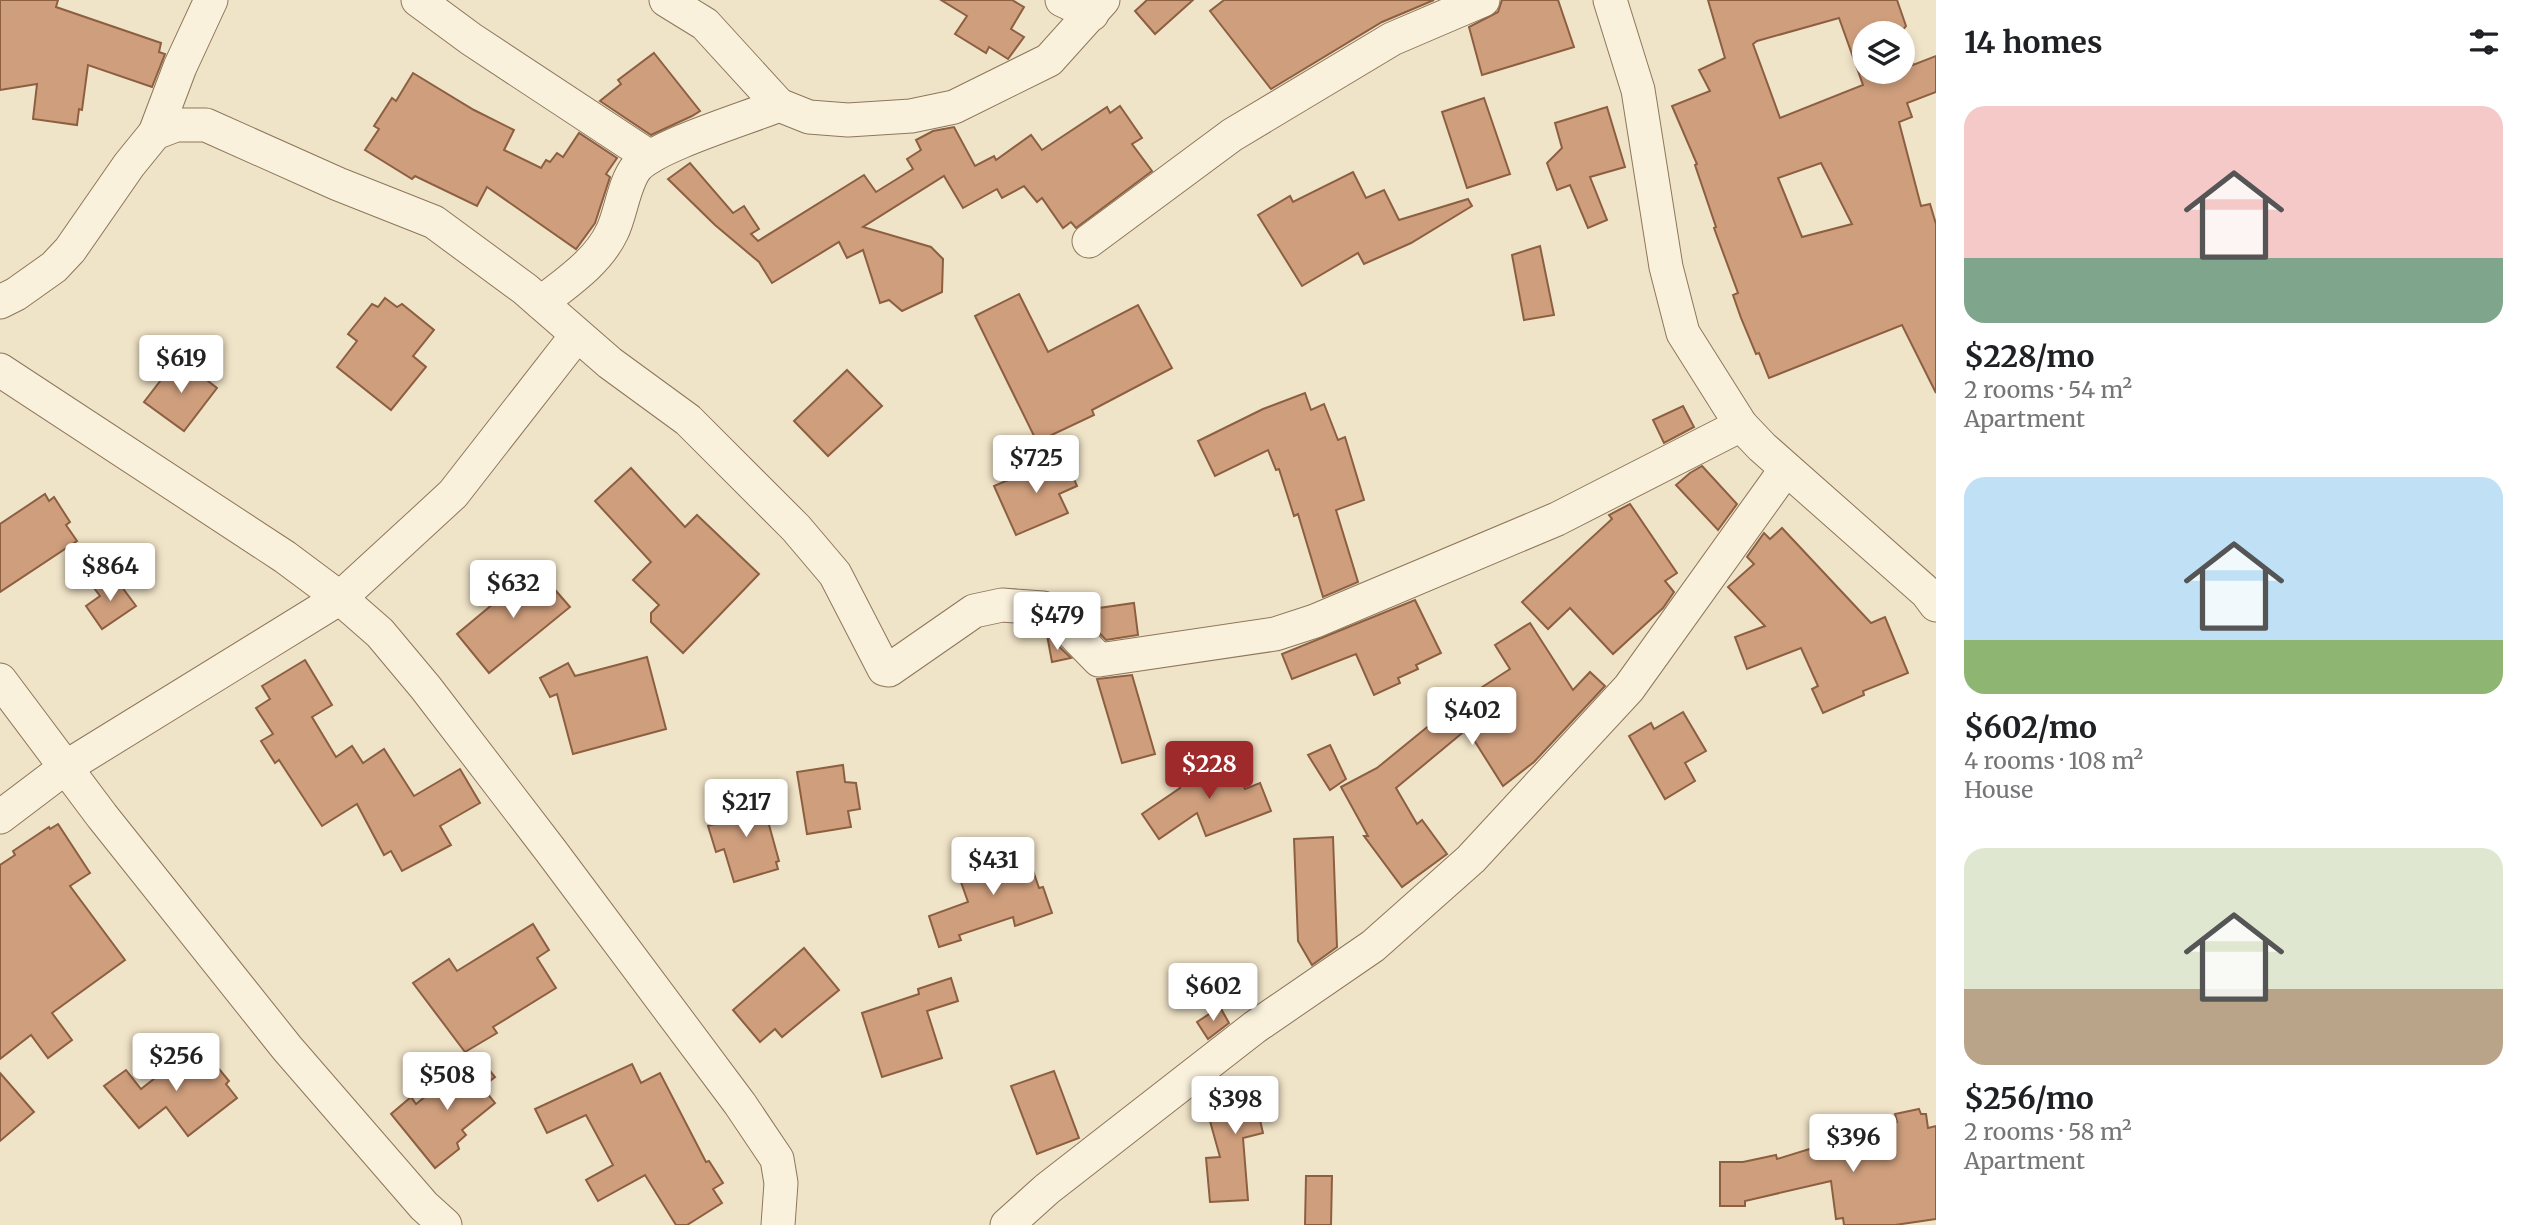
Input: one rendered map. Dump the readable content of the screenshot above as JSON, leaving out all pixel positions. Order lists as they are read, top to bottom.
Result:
{
  "page": {
    "heading": "14 homes",
    "list": [
      {
        "name": "$228/mo",
        "note": "2 rooms · 54 m² · Apartment"
      },
      {
        "name": "$602/mo",
        "note": "4 rooms · 108 m² · House"
      },
      {
        "name": "$256/mo",
        "note": "2 rooms · 58 m² · Apartment"
      }
    ],
    "price": [
      "$619",
      "$725",
      "$864",
      "$632",
      "$479",
      "$402",
      "$228",
      "$217",
      "$431",
      "$602",
      "$256",
      "$508",
      "$398",
      "$396"
    ]
  }
}
